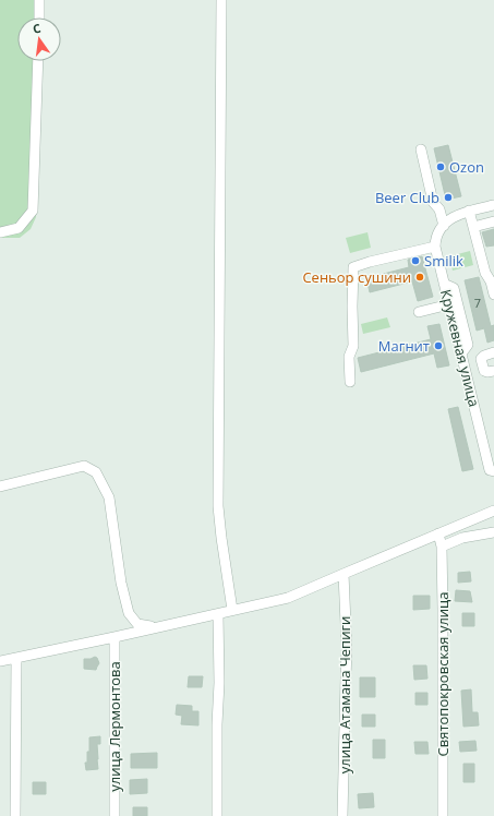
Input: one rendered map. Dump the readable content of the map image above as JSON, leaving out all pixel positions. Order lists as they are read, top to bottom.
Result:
{
  "streets": {
    "street": [
      "Кружевная улица",
      "Святопокровская улица",
      "улица Атамана Чепиги",
      "улица Лермонтова"
    ]
  },
  "places": [
    "Ozon",
    "Beer Club",
    "Smilik",
    "Сеньор сушини",
    "Магнит"
  ],
  "house_numbers": ["7"],
  "north": "top"
}
